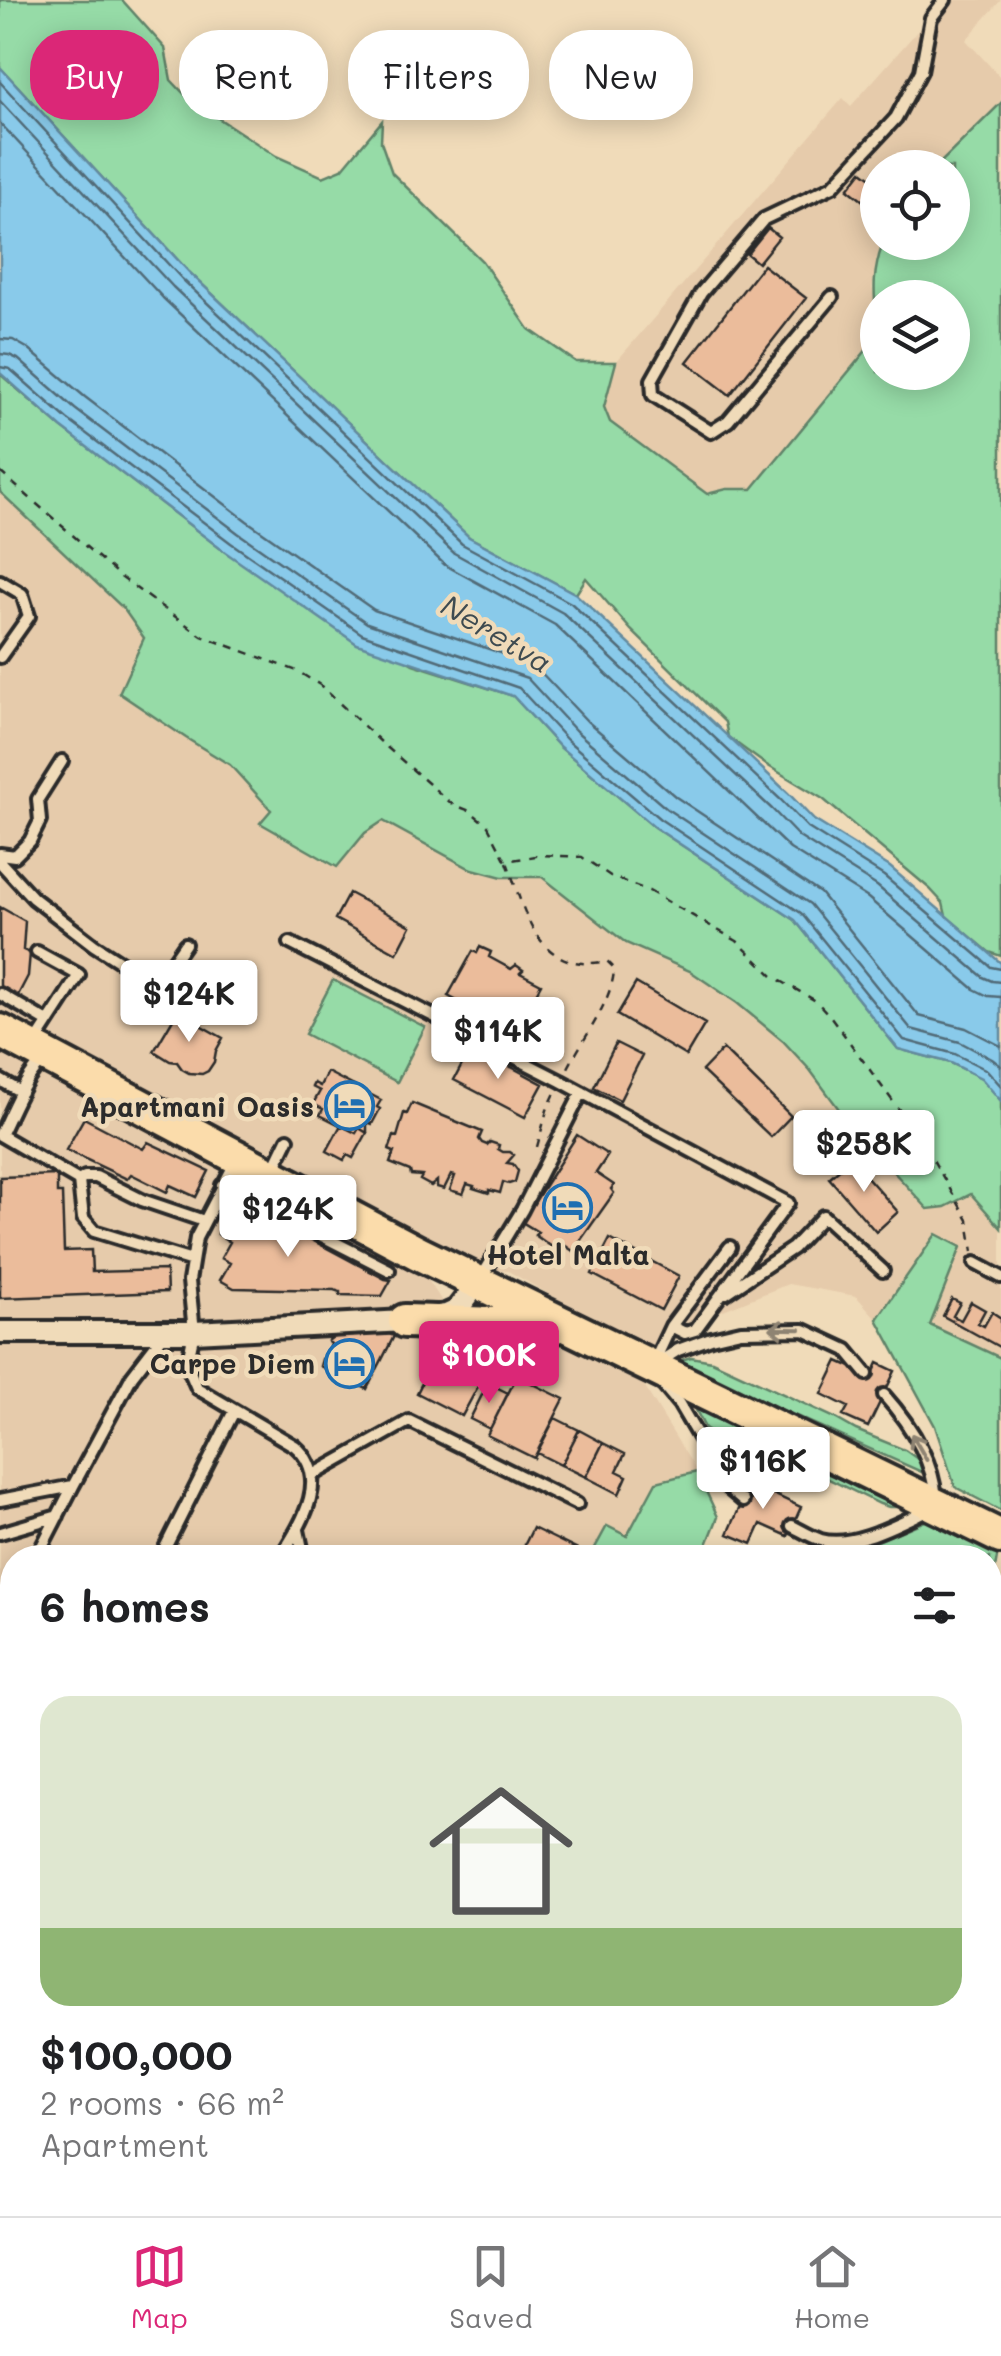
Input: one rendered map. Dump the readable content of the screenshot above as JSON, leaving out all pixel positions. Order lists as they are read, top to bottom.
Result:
{
  "water": ["Neretva"],
  "places": {
    "hotel": ["Apartmani Oasis", "Hotel Malta", "Carpe Diem"]
  },
  "page": {
    "chip": [
      "Buy",
      "Rent",
      "Filters",
      "New"
    ],
    "price": [
      "$124K",
      "$114K",
      "$258K",
      "$124K",
      "$100K",
      "$116K"
    ],
    "heading": "6 homes",
    "list": [
      {
        "name": "$100,000",
        "note": "2 rooms · 66 m² · Apartment"
      }
    ],
    "tabs": ["Map", "Saved", "Home"]
  }
}
